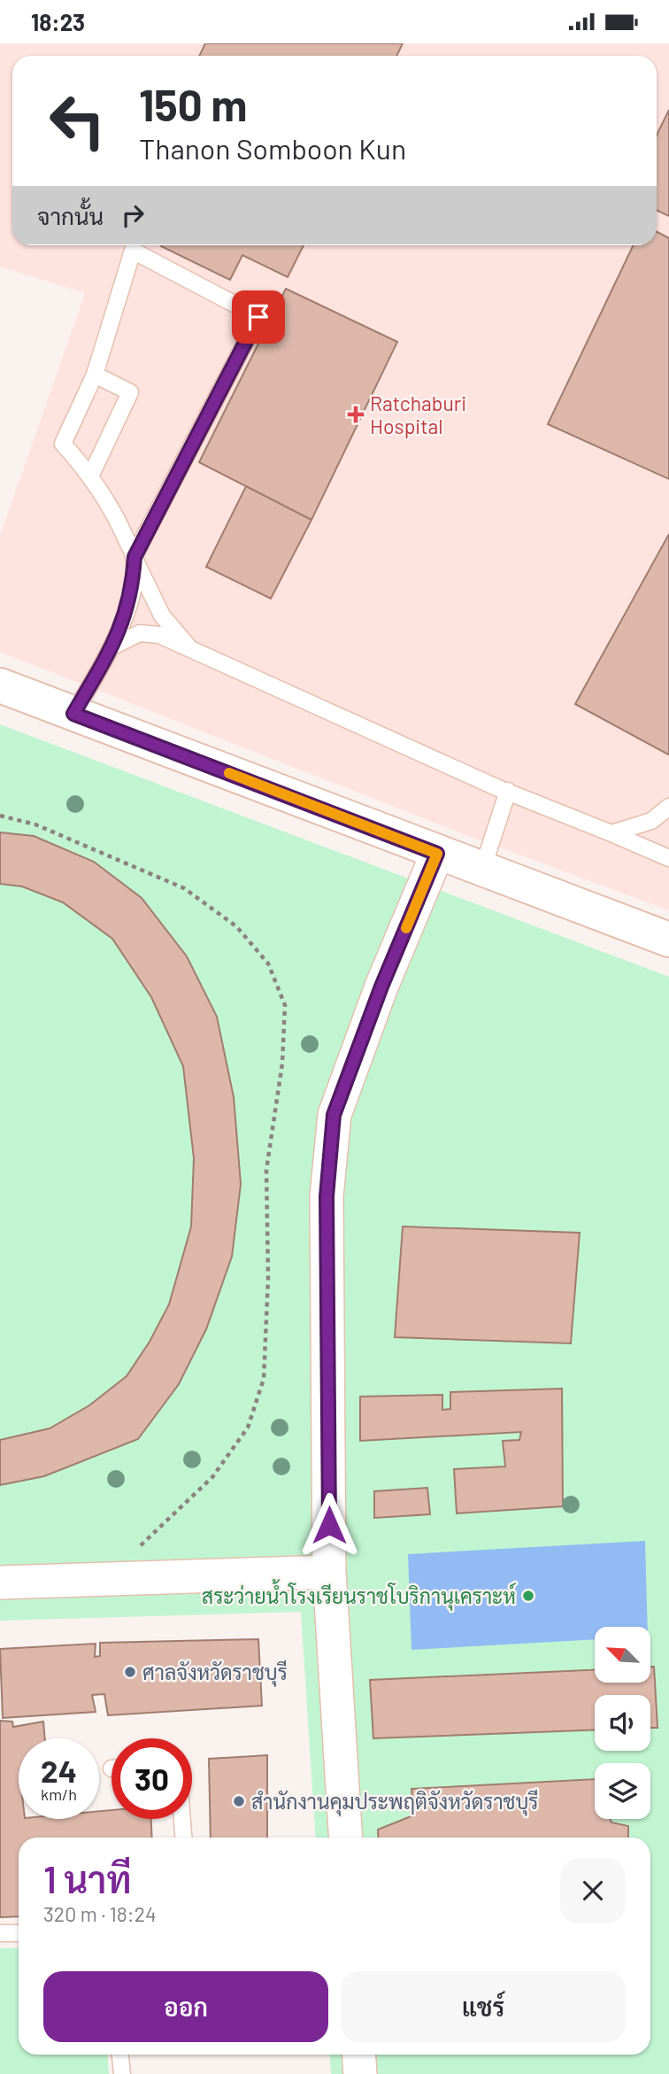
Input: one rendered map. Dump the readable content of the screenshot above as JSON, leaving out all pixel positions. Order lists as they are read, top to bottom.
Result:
{
  "places": {
    "health": ["Ratchaburi Hospital"],
    "other": ["สระว่ายน้ำโรงเรียนราชโบริกานุเคราะห์", "ศาลจังหวัดราชบุรี", "สำนักงานคุมประพฤติจังหวัดราชบุรี"]
  },
  "north": "top left",
  "page": {
    "status": "18:23",
    "turn": ["150 m", "Thanon Somboon Kun"],
    "then": "จากนั้น",
    "speed": "24 km/h",
    "limit": "30",
    "heading": ["1 นาที", "320 m · 18:24"],
    "buttons": ["ออก", "แชร์"]
  }
}
